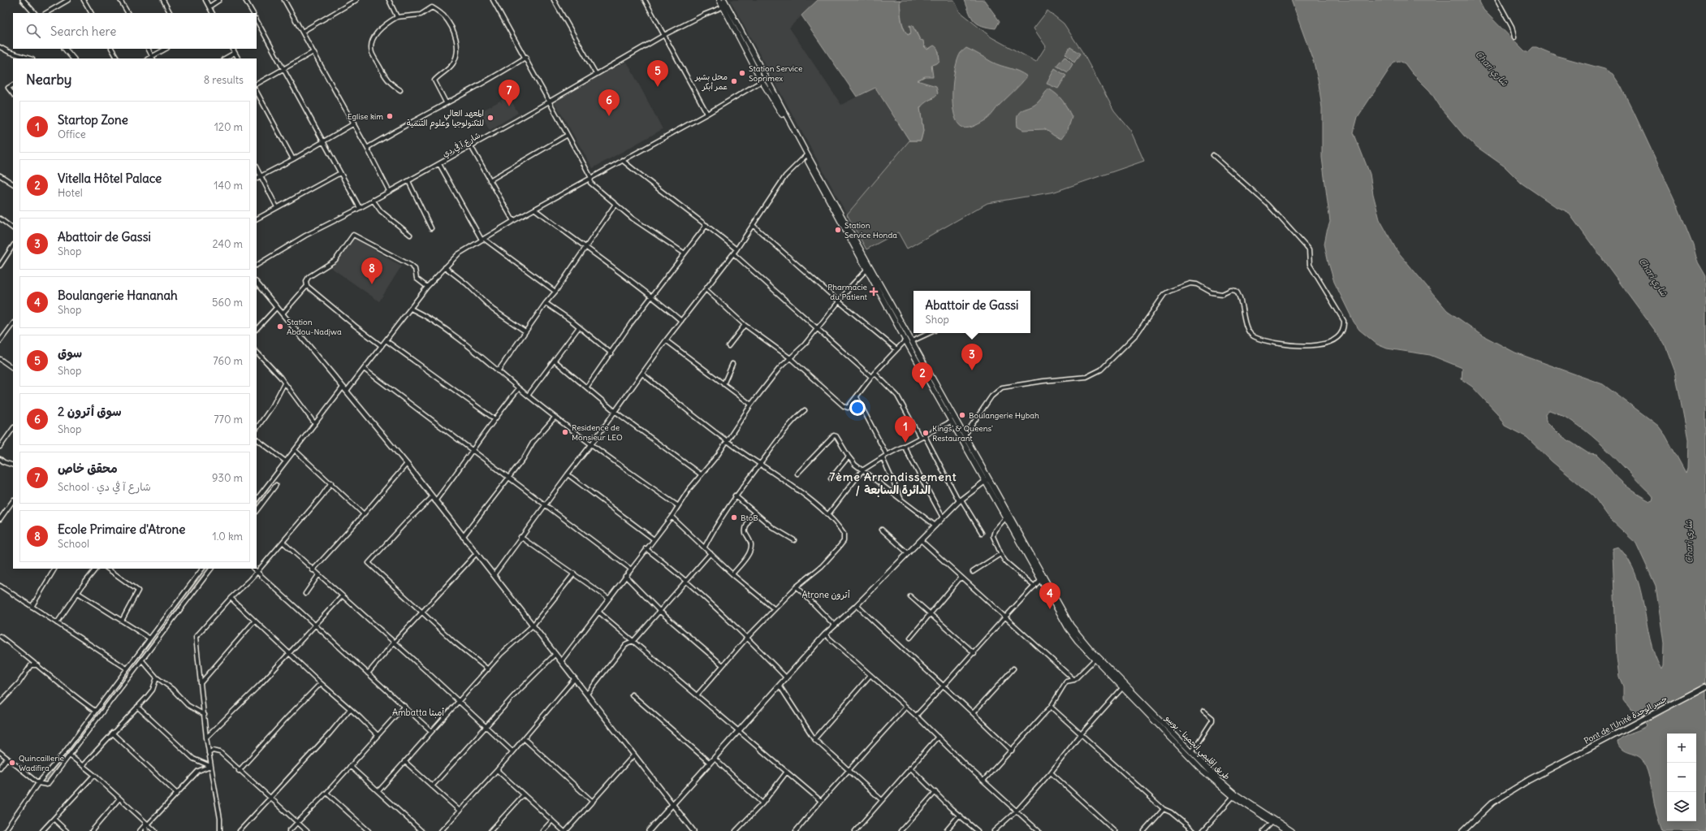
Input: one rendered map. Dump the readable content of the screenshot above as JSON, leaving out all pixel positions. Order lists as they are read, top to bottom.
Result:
{
  "streets": {
    "highway": ["Pont de l'Unité جسر الوحدة"],
    "main road": ["طريق إقليمي انجمينا - بوسو"],
    "street": ["شارع آ في دي"]
  },
  "districts": ["7ème Arrondissement / الدائرة السابعة", "Atrone أترون", "Ambatta أمبتا"],
  "water": ["Chari شاري"],
  "places": {
    "other": [
      "Station Service Soprimex",
      "محل بشير عمر أبكر",
      "Eglise kim",
      "المعهد العالي للتكنولوجيا وعلوم التنمية",
      "Station Service Honda",
      "Station Abdou-Nadjwa",
      "Boulangerie Hybah",
      "Residence de Monsieur LEO",
      "Kings' & Queens' Restaurant",
      "BtoB",
      "Quincaillerie Wadifira"
    ],
    "health": ["Pharmacie du Patient"]
  },
  "page": {
    "search": "Search here",
    "heading": ["Nearby", "8 results"],
    "pins": [
      "5",
      "7",
      "6",
      "8",
      "3",
      "2",
      "1",
      "4"
    ],
    "list": [
      {
        "mark": "1",
        "name": "Startop Zone",
        "note": "Office",
        "value": "120 m"
      },
      {
        "mark": "2",
        "name": "Vitella Hôtel Palace",
        "note": "Hotel",
        "value": "140 m"
      },
      {
        "mark": "3",
        "name": "Abattoir de Gassi",
        "note": "Shop",
        "value": "240 m"
      },
      {
        "mark": "4",
        "name": "Boulangerie Hananah",
        "note": "Shop",
        "value": "560 m"
      },
      {
        "mark": "5",
        "name": "سوق",
        "note": "Shop",
        "value": "760 m"
      },
      {
        "mark": "6",
        "name": "سوق أترون 2",
        "note": "Shop",
        "value": "770 m"
      },
      {
        "mark": "7",
        "name": "محقق خاص",
        "note": "School · شارع آ في دي",
        "value": "930 m"
      },
      {
        "mark": "8",
        "name": "Ecole Primaire d'Atrone",
        "note": "School",
        "value": "1.0 km"
      }
    ],
    "popup": ["Abattoir de Gassi", "Shop"],
    "map_buttons": ["+", "−"]
  }
}
